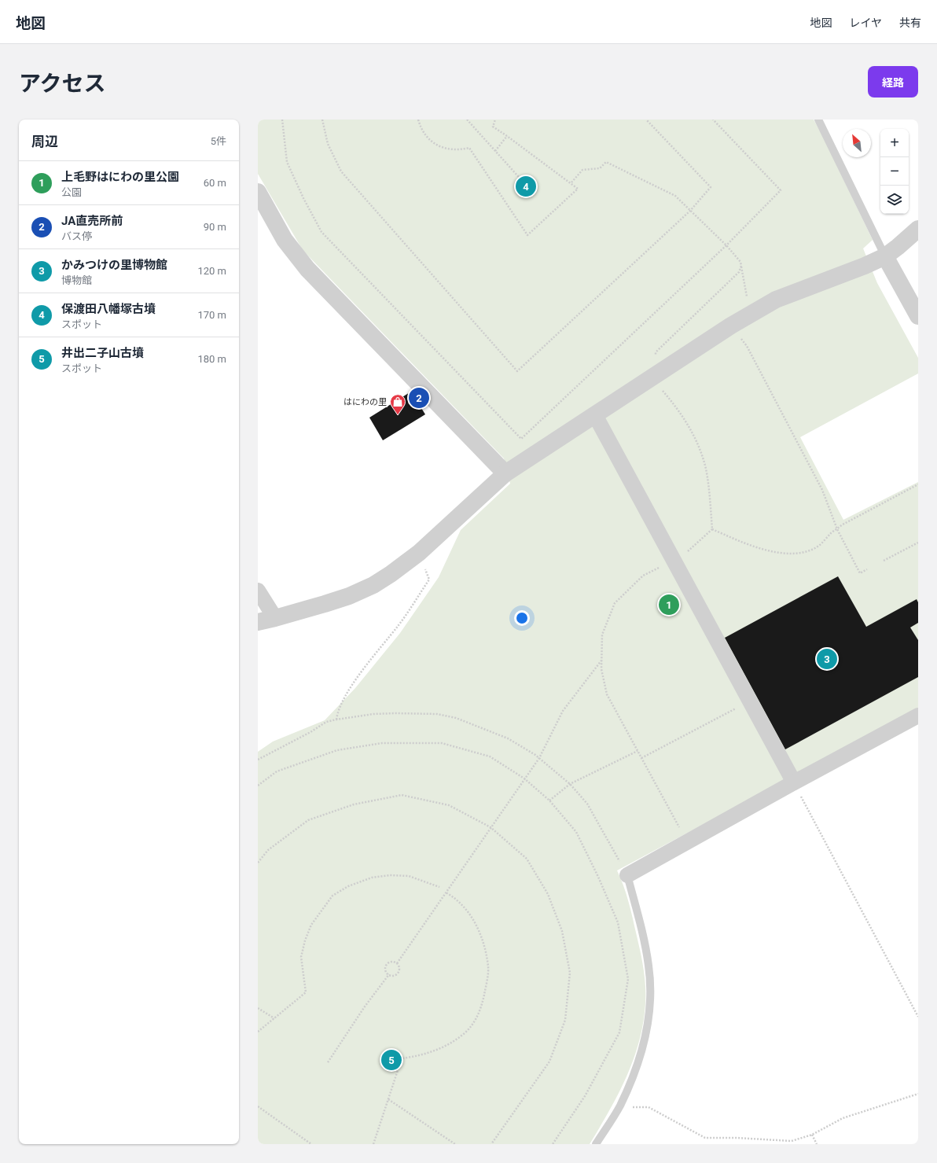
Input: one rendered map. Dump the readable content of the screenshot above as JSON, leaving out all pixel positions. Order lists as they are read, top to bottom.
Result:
{
  "places": {
    "shop": ["はにわの里"]
  },
  "north": "top left",
  "page": {
    "header": "地図",
    "nav": ["地図", "レイヤ", "共有"],
    "title": "アクセス",
    "buttons": "経路",
    "heading": ["周辺", "5件"],
    "map_buttons": ["+", "−"],
    "list": [
      {
        "mark": "1",
        "name": "上毛野はにわの里公園",
        "note": "公園",
        "value": "60 m"
      },
      {
        "mark": "2",
        "name": "JA直売所前",
        "note": "バス停",
        "value": "90 m"
      },
      {
        "mark": "3",
        "name": "かみつけの里博物館",
        "note": "博物館",
        "value": "120 m"
      },
      {
        "mark": "4",
        "name": "保渡田八幡塚古墳",
        "note": "スポット",
        "value": "170 m"
      },
      {
        "mark": "5",
        "name": "井出二子山古墳",
        "note": "スポット",
        "value": "180 m"
      }
    ],
    "pins": [
      "4",
      "2",
      "1",
      "3",
      "5"
    ]
  }
}
